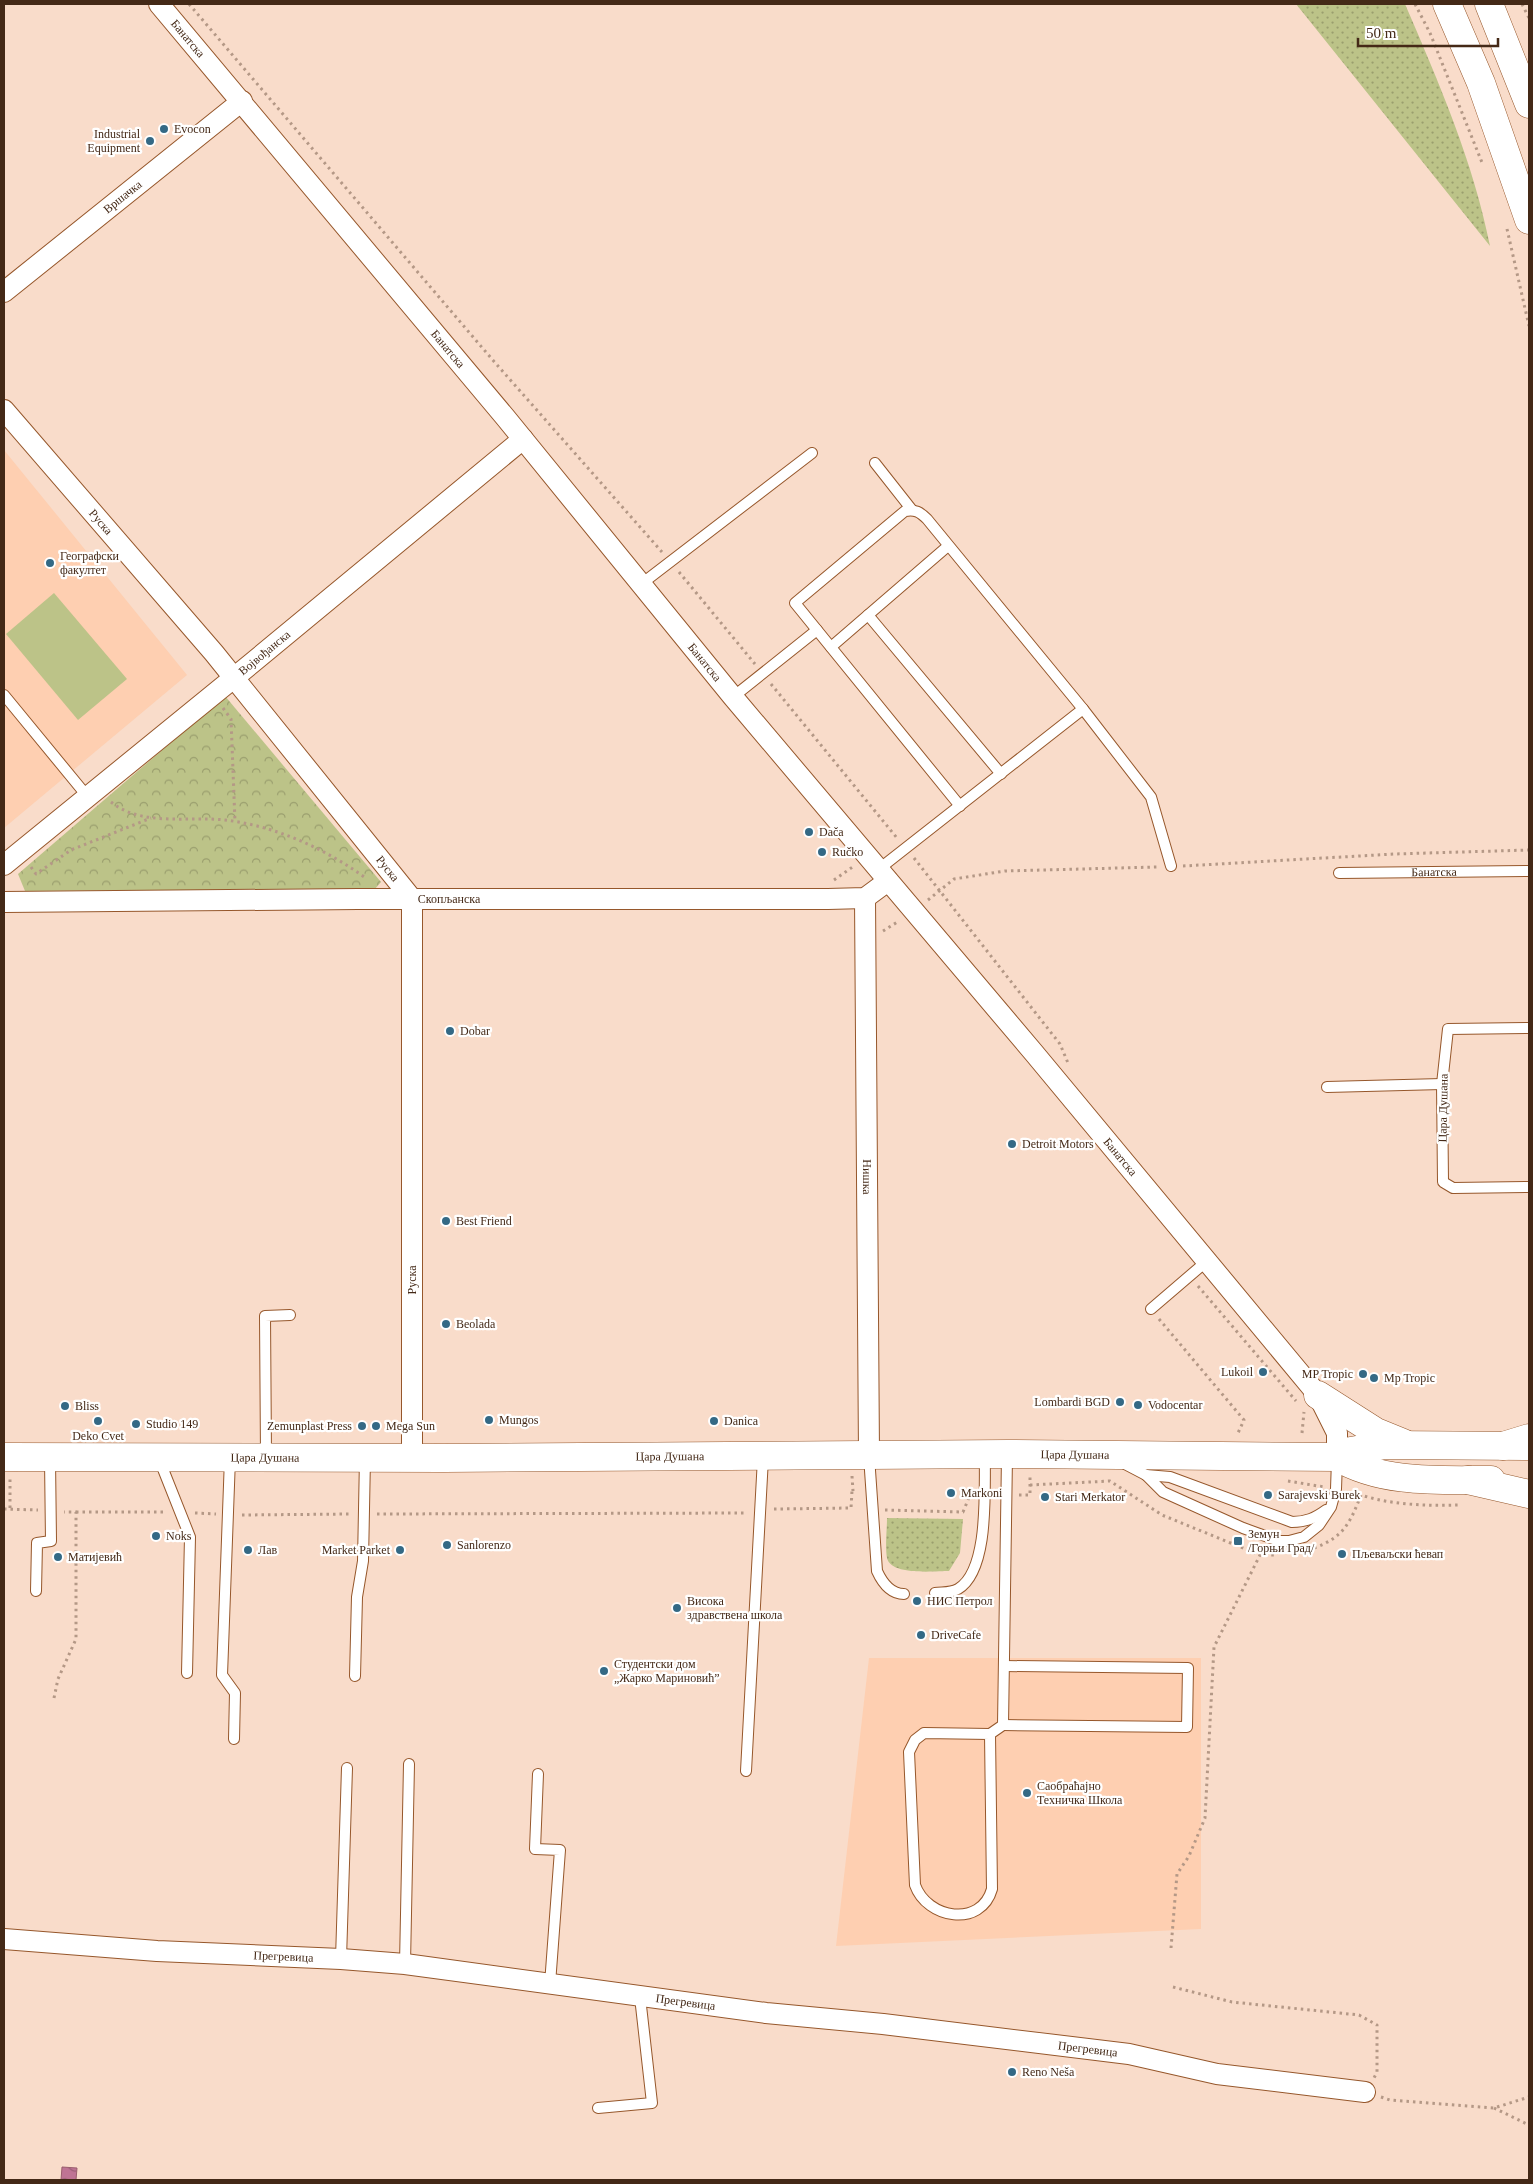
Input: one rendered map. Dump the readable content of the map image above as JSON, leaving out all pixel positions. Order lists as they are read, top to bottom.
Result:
{
  "streets": {
    "main road": ["Цара Душана"],
    "street": [
      "Банатска",
      "Вршачка",
      "Руска",
      "Војвођанска",
      "Скопљанска",
      "Нишка",
      "Прегревица"
    ]
  },
  "crossings": [
    ["Банатска", "Вршачка"],
    ["Банатска", "Војвођанска"],
    ["Банатска", "Цара Душана"],
    ["Руска", "Војвођанска"],
    ["Руска", "Скопљанска"],
    ["Руска", "Цара Душана"],
    ["Скопљанска", "Нишка"],
    ["Цара Душана", "Нишка"]
  ],
  "places": {
    "other": [
      "Evocon",
      "Industrial Equipment",
      "Географски факултет",
      "Dača",
      "Ručko",
      "Dobar",
      "Detroit Motors",
      "Best Friend",
      "Beolada",
      "Lukoil",
      "MP Tropic",
      "Mp Tropic",
      "Lombardi BGD",
      "Vodocentar",
      "Bliss",
      "Mungos",
      "Deko Cvet",
      "Danica",
      "Studio 149",
      "Zemunplast Press",
      "Mega Sun",
      "Markoni",
      "Sarajevski Burek",
      "Stari Merkator",
      "Noks",
      "Sanlorenzo",
      "Лав",
      "Market Parket",
      "Пљеваљски ћевап",
      "Матијевић",
      "НИС Петрол",
      "Висока здравствена школа",
      "DriveCafe",
      "Студентски дом „Жарко Мариновић”",
      "Саобраћајно Техничка Школа",
      "Reno Neša"
    ],
    "transit": ["Земун /Горњи Град/"]
  },
  "scale_bar": "50 m"
}
